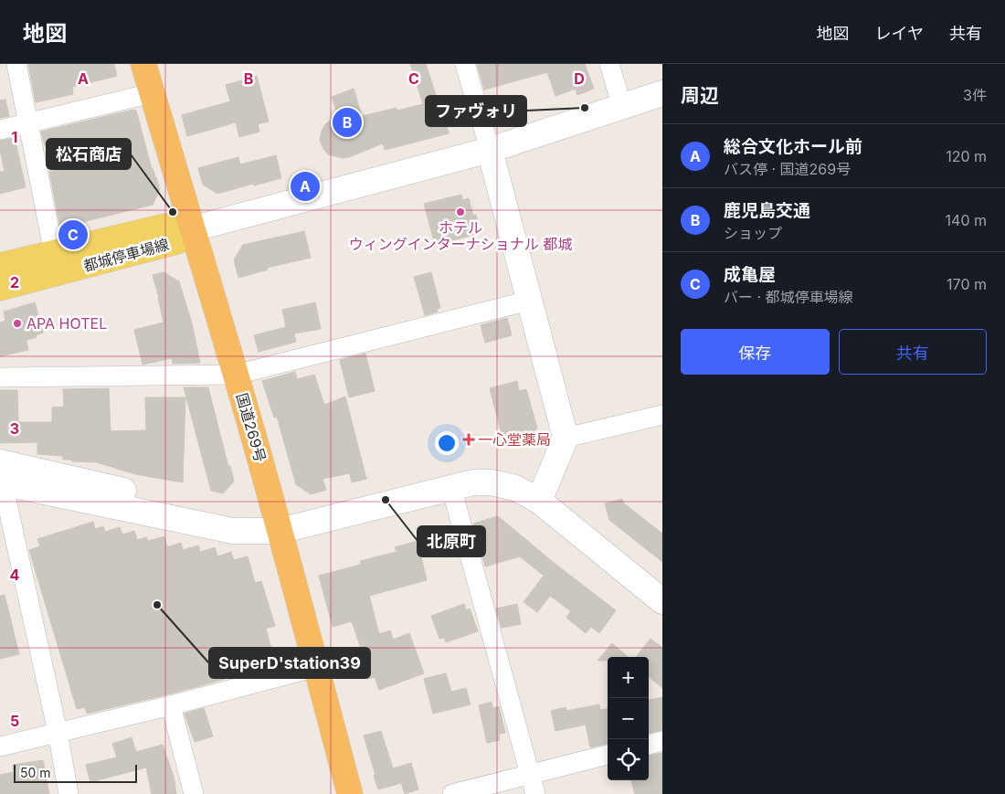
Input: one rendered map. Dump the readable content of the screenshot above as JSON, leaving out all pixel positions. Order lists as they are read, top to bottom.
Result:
{
  "streets": {
    "highway": ["国道269号"],
    "main road": ["都城停車場線"]
  },
  "crossings": [
    ["都城停車場線", "国道269号"]
  ],
  "places": {
    "other": [
      "ファヴォリ",
      "松石商店",
      "ホテル ウィングインターナショナル 都城",
      "APA HOTEL",
      "北原町",
      "SuperD'station39"
    ],
    "health": ["一心堂薬局"]
  },
  "scale_bar": "50 m",
  "page": {
    "header": "地図",
    "nav": ["地図", "レイヤ", "共有"],
    "heading": ["周辺", "3件"],
    "pins": ["B", "A", "C"],
    "list": [
      {
        "mark": "A",
        "name": "総合文化ホール前",
        "note": "バス停 · 国道269号",
        "value": "120 m"
      },
      {
        "mark": "B",
        "name": "鹿児島交通",
        "note": "ショップ",
        "value": "140 m"
      },
      {
        "mark": "C",
        "name": "成亀屋",
        "note": "バー · 都城停車場線",
        "value": "170 m"
      }
    ],
    "buttons": ["保存", "共有"],
    "map_buttons": ["+", "−"],
    "scale": "50 m"
  },
  "grid": {
    "columns": [
      "A",
      "B",
      "C",
      "D"
    ],
    "rows": [
      "1",
      "2",
      "3",
      "4",
      "5"
    ]
  }
}
